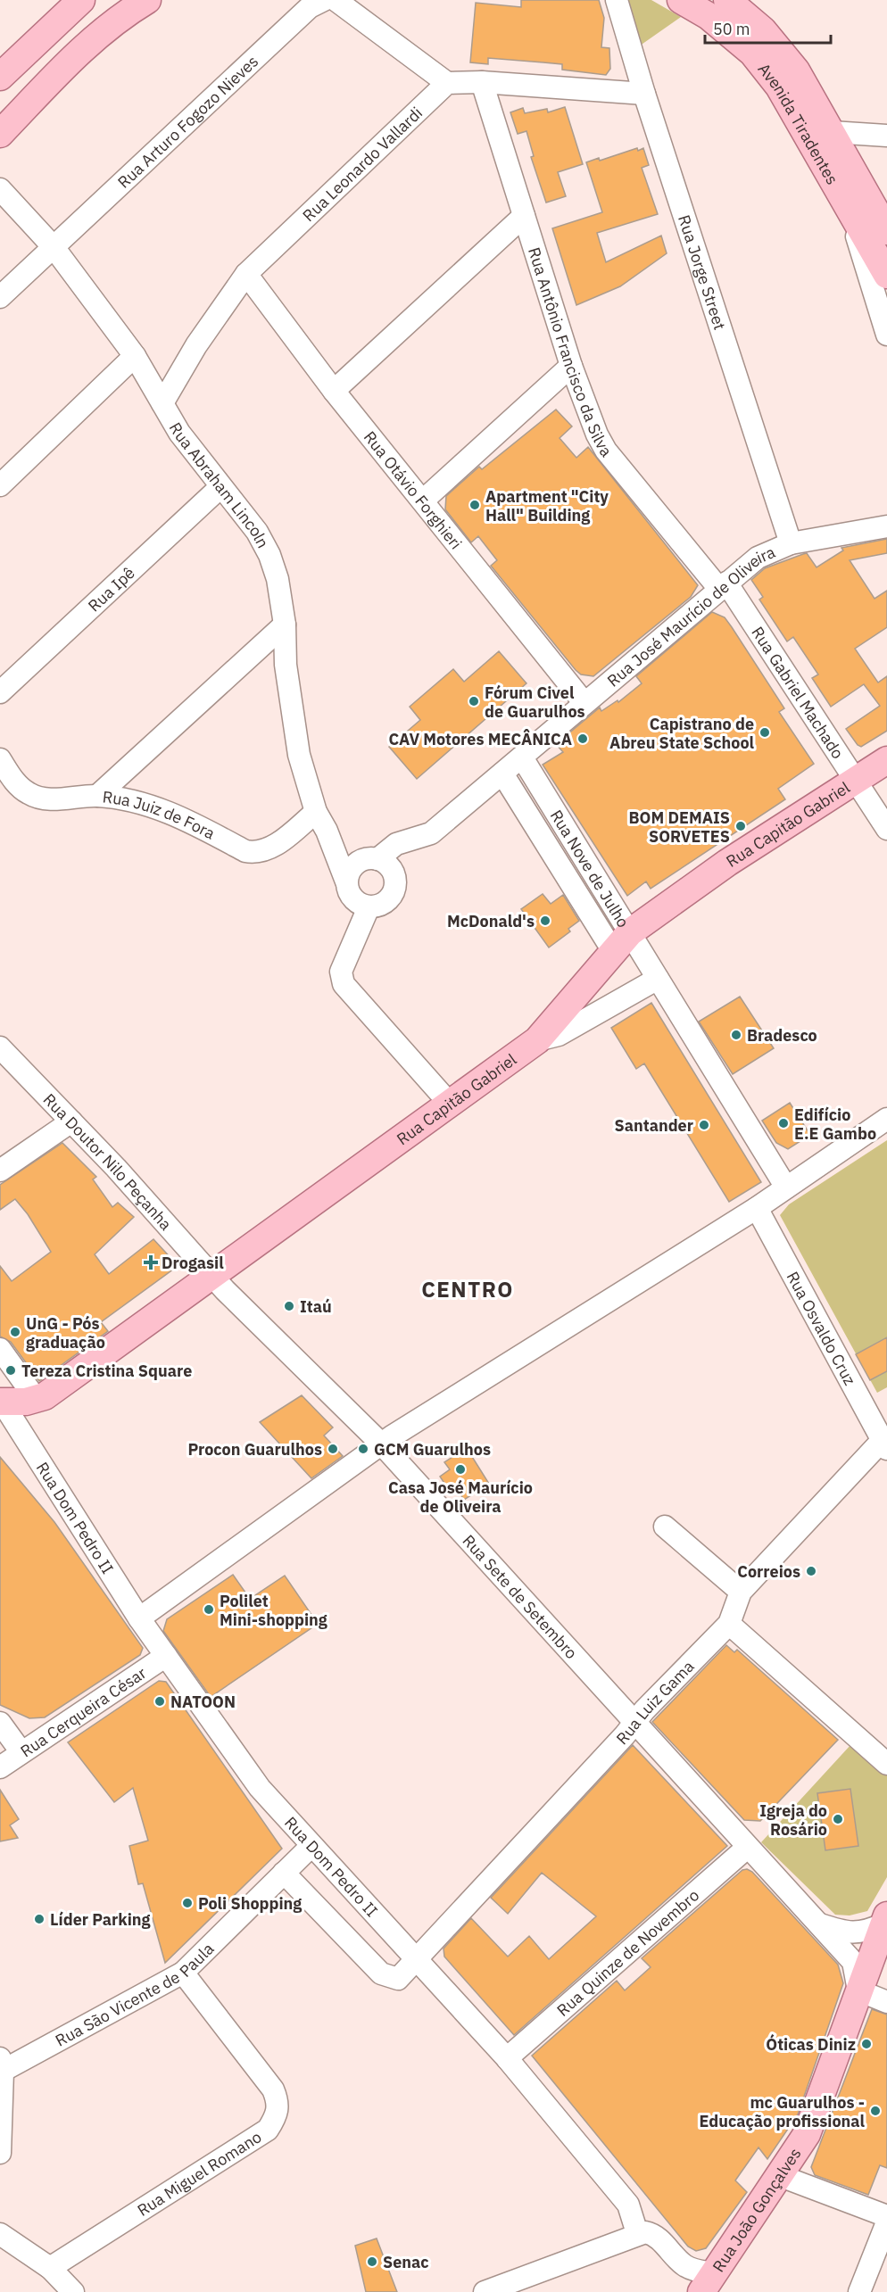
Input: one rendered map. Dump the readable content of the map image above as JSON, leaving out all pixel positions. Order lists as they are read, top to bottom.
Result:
{
  "streets": {
    "main road": ["Avenida Tiradentes", "Rua Capitão Gabriel", "Rua João Gonçalves"],
    "street": [
      "Rua Arturo Fogozo Nieves",
      "Rua Leonardo Vallardi",
      "Rua Jorge Street",
      "Rua Antônio Francisco da Silva",
      "Rua Abraham Lincoln",
      "Rua Otávio Forghieri",
      "Rua Ipê",
      "Rua José Maurício de Oliveira",
      "Rua Gabriel Machado",
      "Rua Juiz de Fora",
      "Rua Nove de Julho",
      "Rua Doutor Nilo Peçanha",
      "Rua Osvaldo Cruz",
      "Rua Dom Pedro II",
      "Rua Sete de Setembro",
      "Rua Luiz Gama",
      "Rua Cerqueira César",
      "Rua Quinze de Novembro",
      "Rua São Vicente de Paula",
      "Rua Miguel Romano"
    ]
  },
  "crossings": [
    ["Rua Arturo Fogozo Nieves", "Rua Abraham Lincoln"],
    ["Rua Leonardo Vallardi", "Rua Abraham Lincoln"],
    ["Rua Leonardo Vallardi", "Rua Otávio Forghieri"],
    ["Rua Jorge Street", "Rua José Maurício de Oliveira"],
    ["Rua Antônio Francisco da Silva", "Rua José Maurício de Oliveira"],
    ["Rua Antônio Francisco da Silva", "Rua Gabriel Machado"],
    ["Rua Abraham Lincoln", "Rua Ipê"],
    ["Rua Abraham Lincoln", "Rua José Maurício de Oliveira"],
    ["Rua Abraham Lincoln", "Rua Juiz de Fora"],
    ["Rua Otávio Forghieri", "Rua José Maurício de Oliveira"],
    ["Rua José Maurício de Oliveira", "Rua Gabriel Machado"],
    ["Rua José Maurício de Oliveira", "Rua Nove de Julho"],
    ["Rua Gabriel Machado", "Rua Capitão Gabriel"],
    ["Rua Capitão Gabriel", "Rua Nove de Julho"],
    ["Rua Capitão Gabriel", "Rua Doutor Nilo Peçanha"],
    ["Rua Capitão Gabriel", "Rua Sete de Setembro"],
    ["Rua Doutor Nilo Peçanha", "Rua Sete de Setembro"],
    ["Rua Osvaldo Cruz", "Rua Luiz Gama"],
    ["Rua Dom Pedro II", "Rua Luiz Gama"],
    ["Rua Dom Pedro II", "Rua Cerqueira César"],
    ["Rua Dom Pedro II", "Rua Quinze de Novembro"],
    ["Rua Dom Pedro II", "Rua São Vicente de Paula"],
    ["Rua Sete de Setembro", "Rua Luiz Gama"],
    ["Rua Sete de Setembro", "Rua Quinze de Novembro"],
    ["Rua Sete de Setembro", "Rua João Gonçalves"],
    ["Rua Luiz Gama", "Rua São Vicente de Paula"],
    ["Rua São Vicente de Paula", "Rua Miguel Romano"]
  ],
  "districts": ["CENTRO"],
  "places": {
    "other": [
      "Apartment \"City Hall\" Building",
      "Fórum Civel de Guarulhos",
      "Capistrano de Abreu State School",
      "CAV Motores MECÂNICA",
      "BOM DEMAIS SORVETES",
      "McDonald's",
      "Bradesco",
      "Edifício E.E Gambo",
      "Santander",
      "Itaú",
      "UnG - Pós graduação",
      "Tereza Cristina Square",
      "Procon Guarulhos",
      "GCM Guarulhos",
      "Casa José Maurício de Oliveira",
      "Correios",
      "Polilet Mini-shopping",
      "NATOON",
      "Igreja do Rosário",
      "Poli Shopping",
      "Líder Parking",
      "Óticas Diniz",
      "mc Guarulhos - Educação profissional",
      "Senac"
    ],
    "health": ["Drogasil"]
  },
  "scale_bar": "50 m"
}
